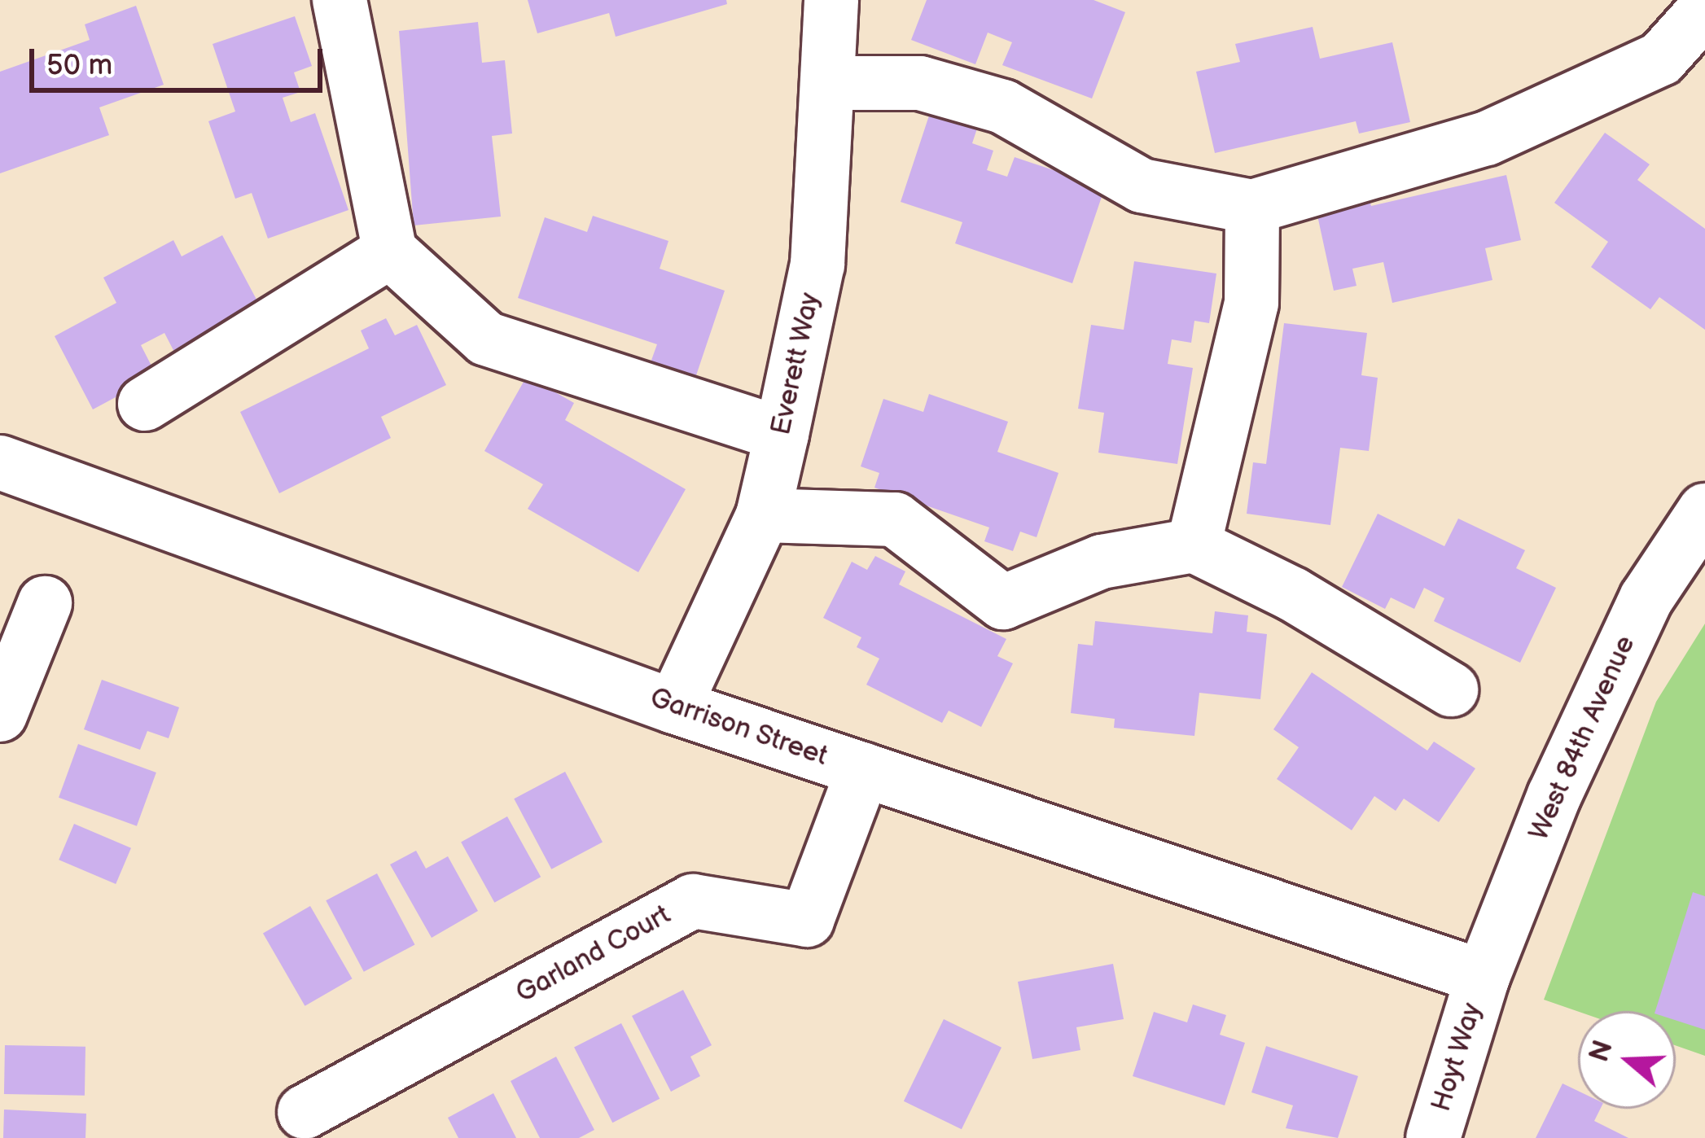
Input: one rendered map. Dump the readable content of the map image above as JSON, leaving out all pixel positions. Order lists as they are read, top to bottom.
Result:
{
  "streets": {
    "street": [
      "Everett Way",
      "Garrison Street",
      "West 84th Avenue",
      "Garland Court",
      "Hoyt Way"
    ]
  },
  "crossings": [
    ["Everett Way", "Garrison Street"],
    ["Garrison Street", "West 84th Avenue"],
    ["Garrison Street", "Garland Court"],
    ["Garrison Street", "Hoyt Way"],
    ["West 84th Avenue", "Hoyt Way"]
  ],
  "scale_bar": "50 m",
  "north": "left"
}
